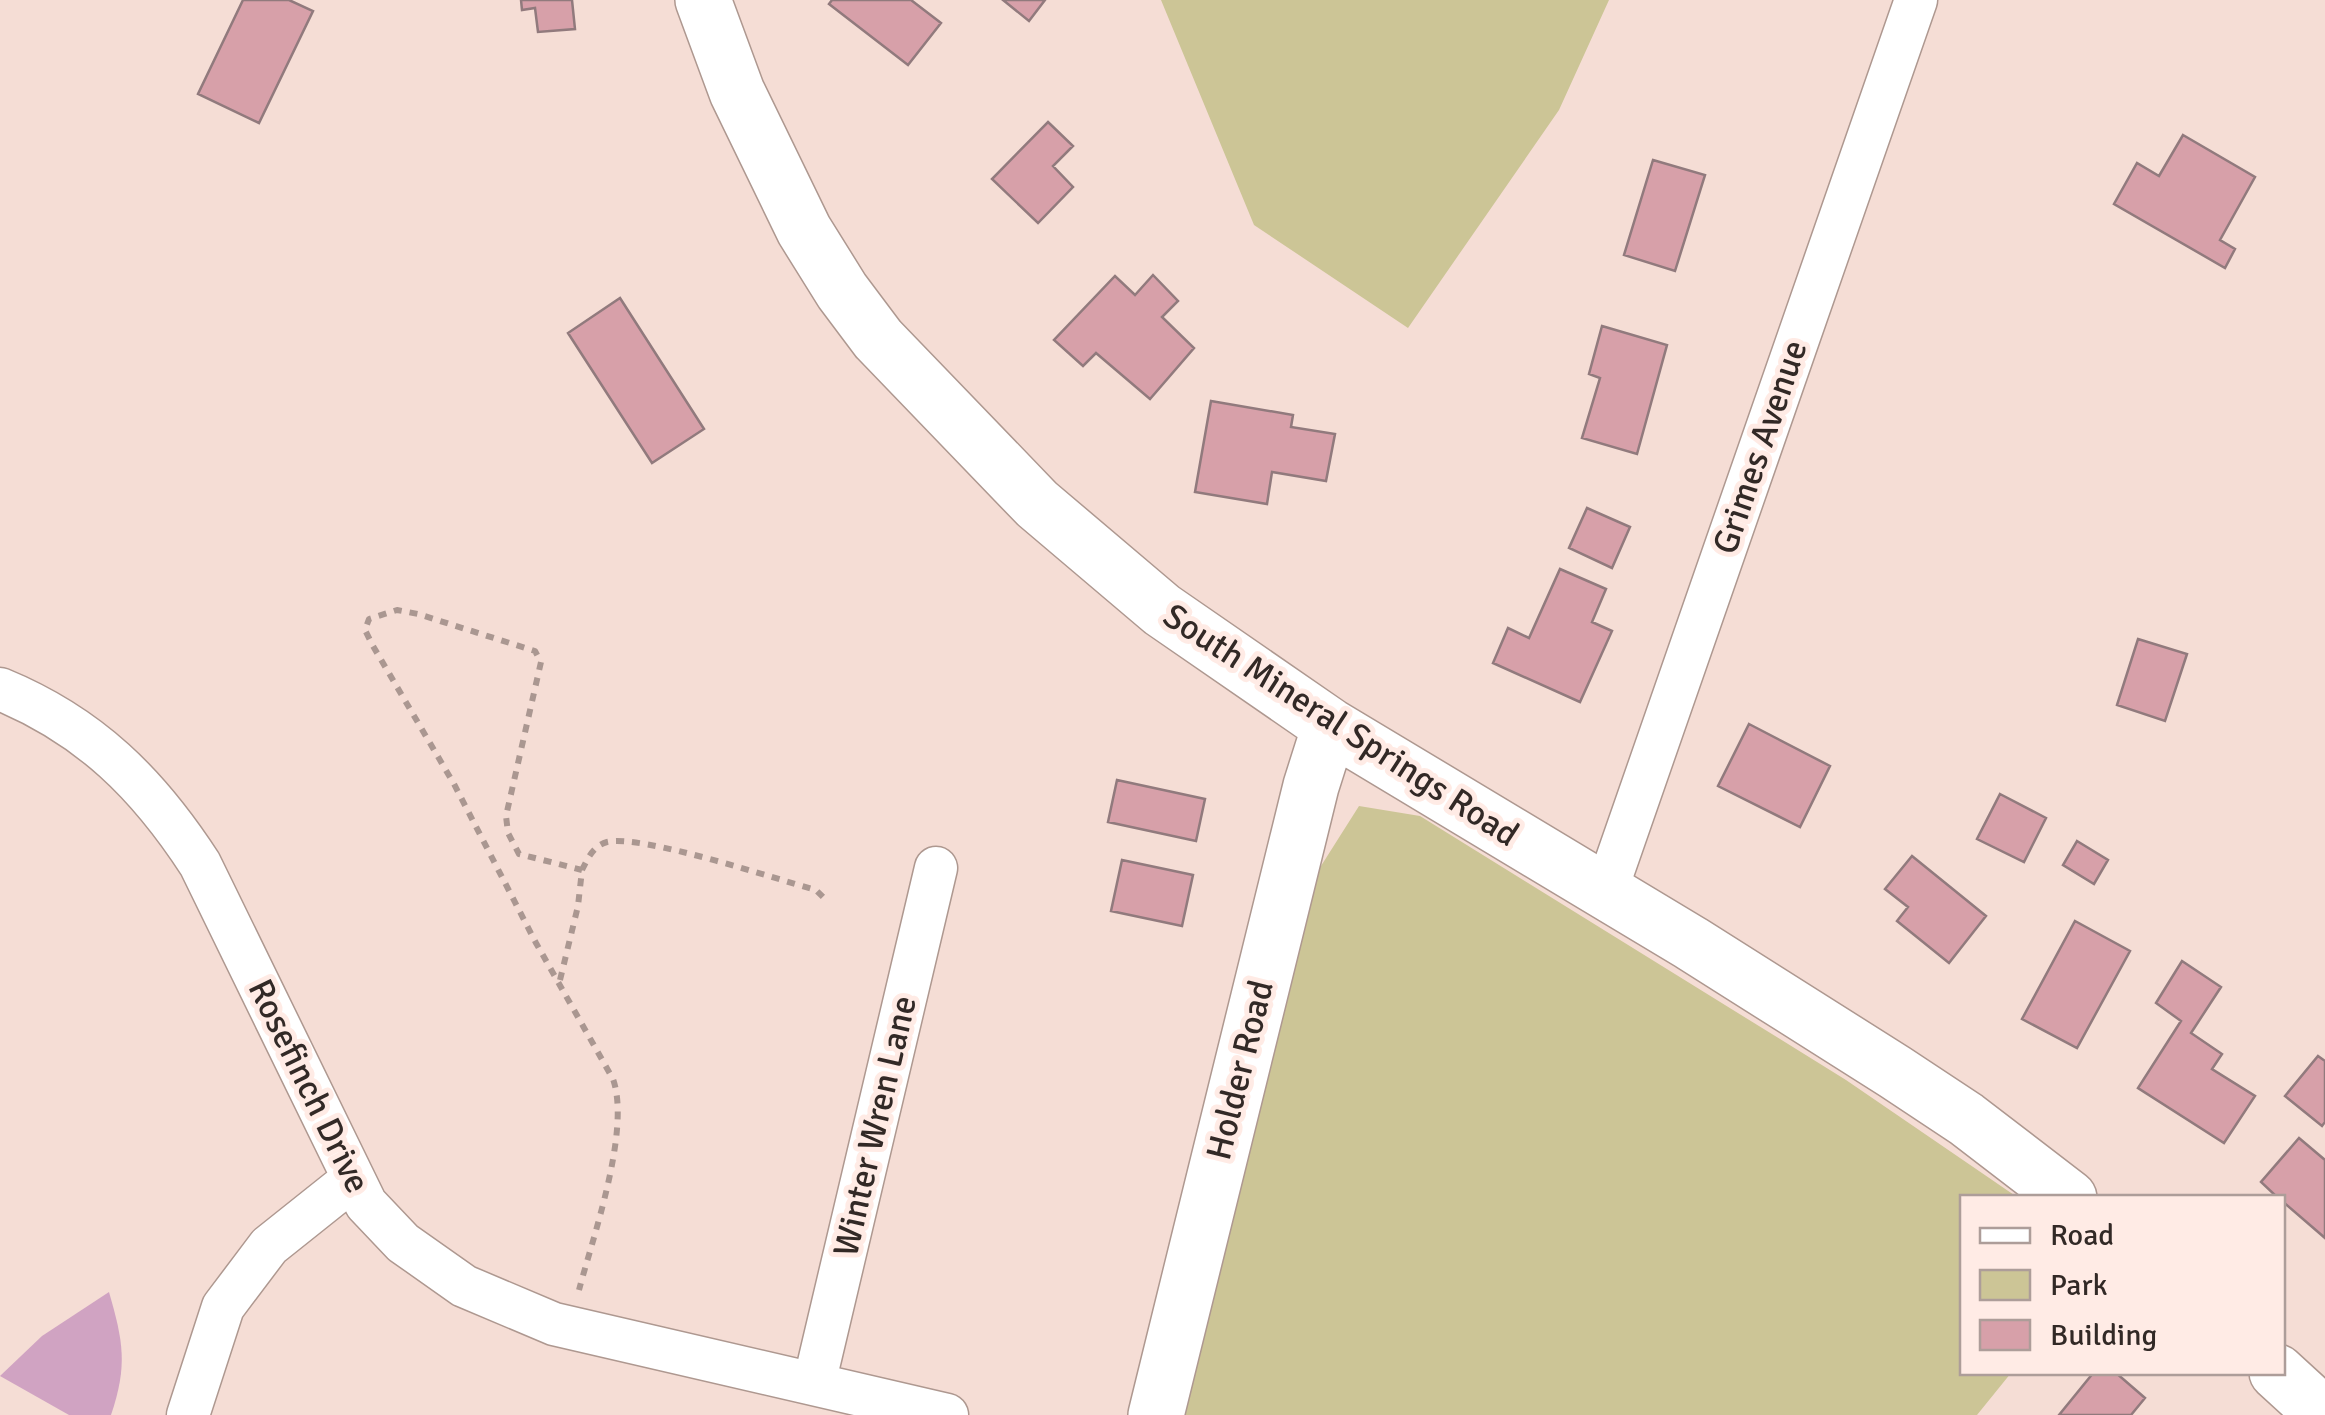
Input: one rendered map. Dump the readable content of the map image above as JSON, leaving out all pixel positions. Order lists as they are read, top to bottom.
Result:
{
  "streets": {
    "street": [
      "Grimes Avenue",
      "South Mineral Springs Road",
      "Holder Road",
      "Rosefinch Drive",
      "Winter Wren Lane"
    ]
  },
  "crossings": [
    ["Grimes Avenue", "South Mineral Springs Road"],
    ["South Mineral Springs Road", "Holder Road"],
    ["Rosefinch Drive", "Winter Wren Lane"]
  ],
  "legend": ["Road", "Park", "Building"]
}
